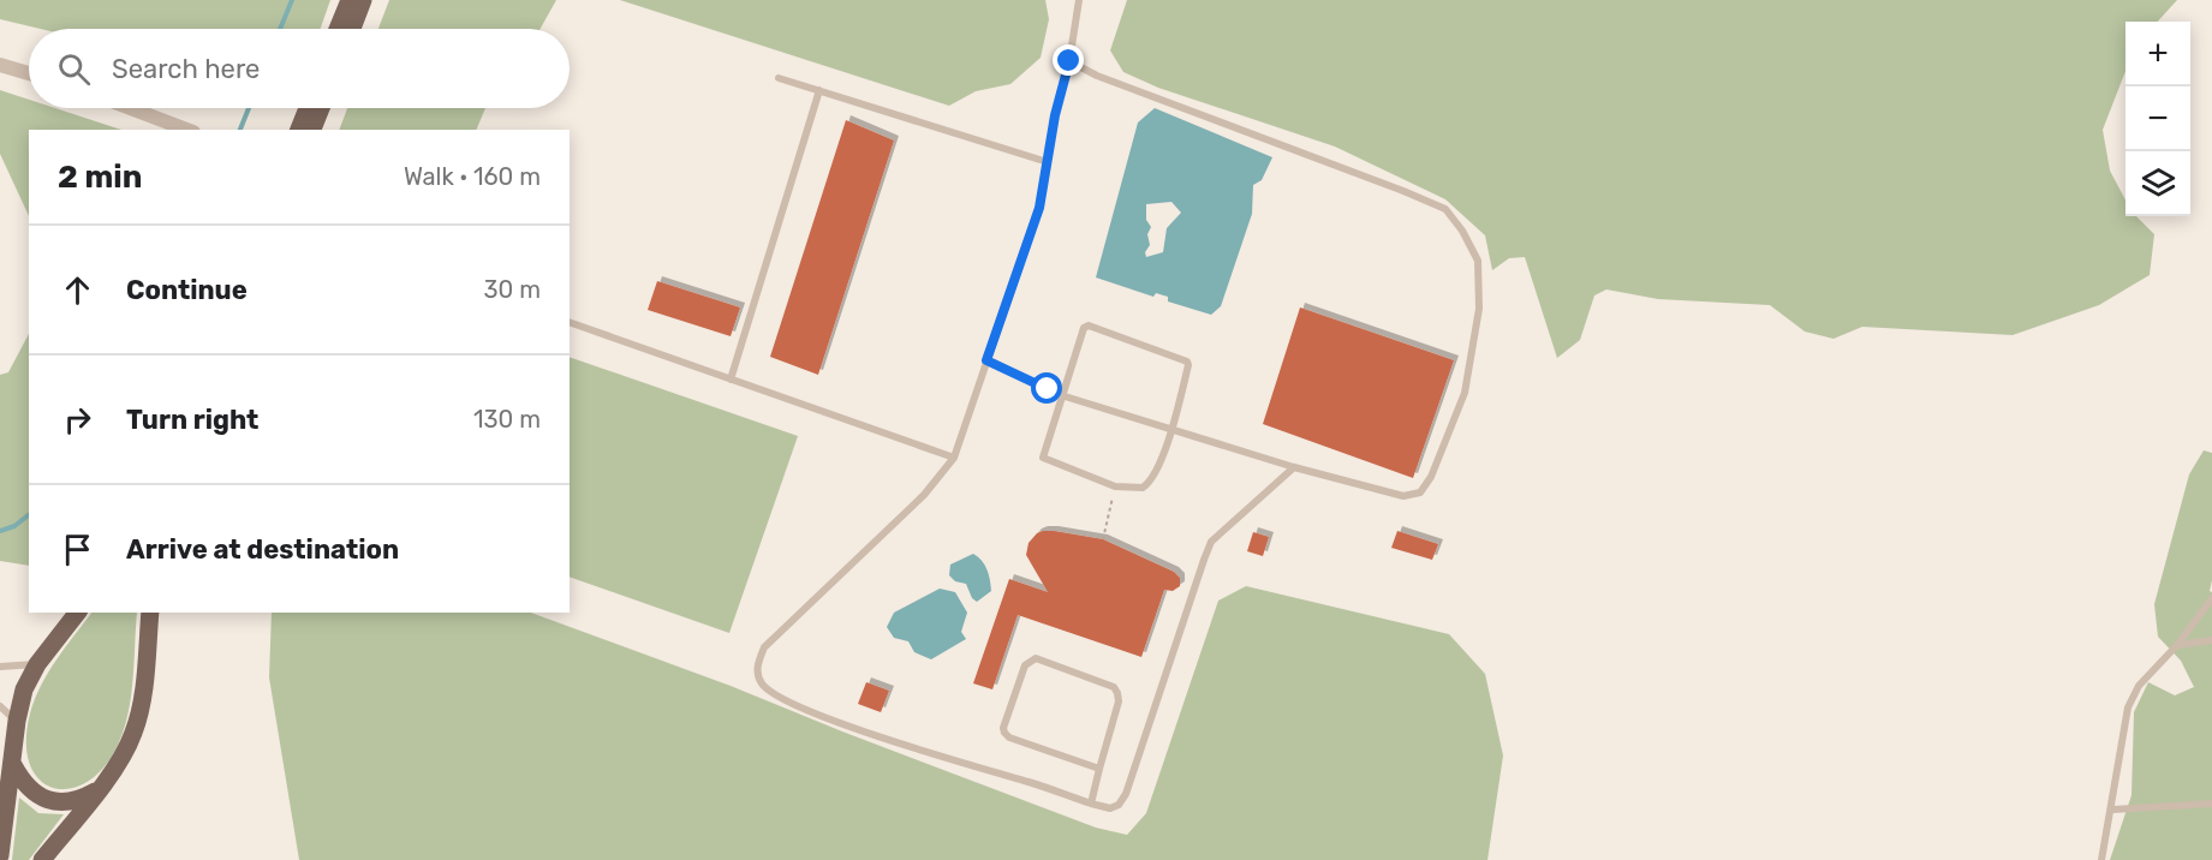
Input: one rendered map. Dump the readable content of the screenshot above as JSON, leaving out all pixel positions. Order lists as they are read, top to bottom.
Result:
{
  "page": {
    "map_buttons": ["+", "−"],
    "search": "Search here",
    "heading": ["2 min", "Walk · 160 m"],
    "list": [
      ["Continue", "30 m"],
      ["Turn right", "130 m"],
      "Arrive at destination"
    ]
  }
}
